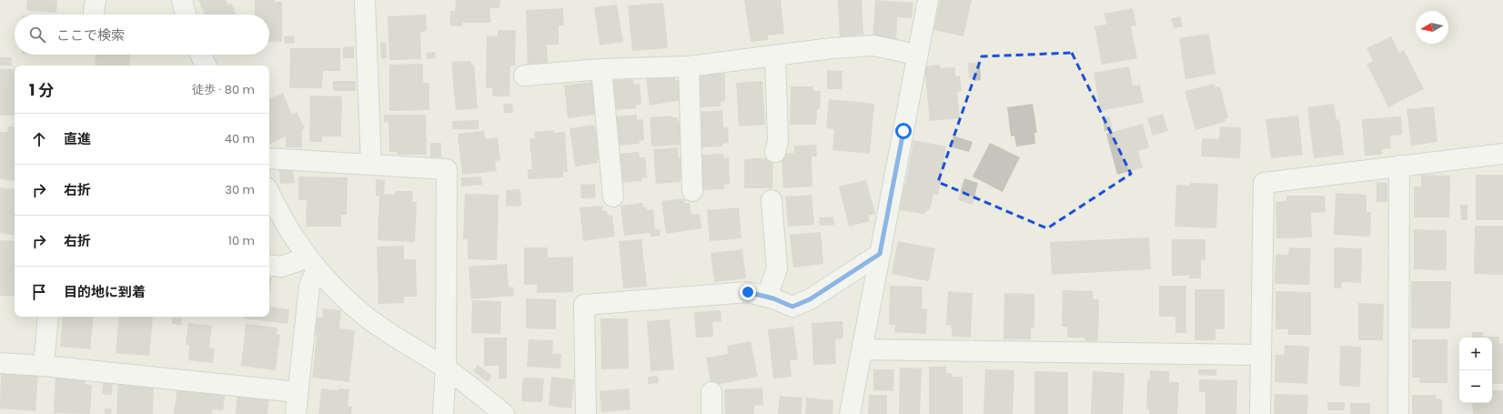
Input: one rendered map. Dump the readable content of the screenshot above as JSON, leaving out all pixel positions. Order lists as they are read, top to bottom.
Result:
{
  "north": "left",
  "page": {
    "search": "ここで検索",
    "heading": ["1 分", "徒歩 · 80 m"],
    "list": [
      ["直進", "40 m"],
      ["右折", "30 m"],
      ["右折", "10 m"],
      "目的地に到着"
    ],
    "map_buttons": ["+", "−"]
  }
}
